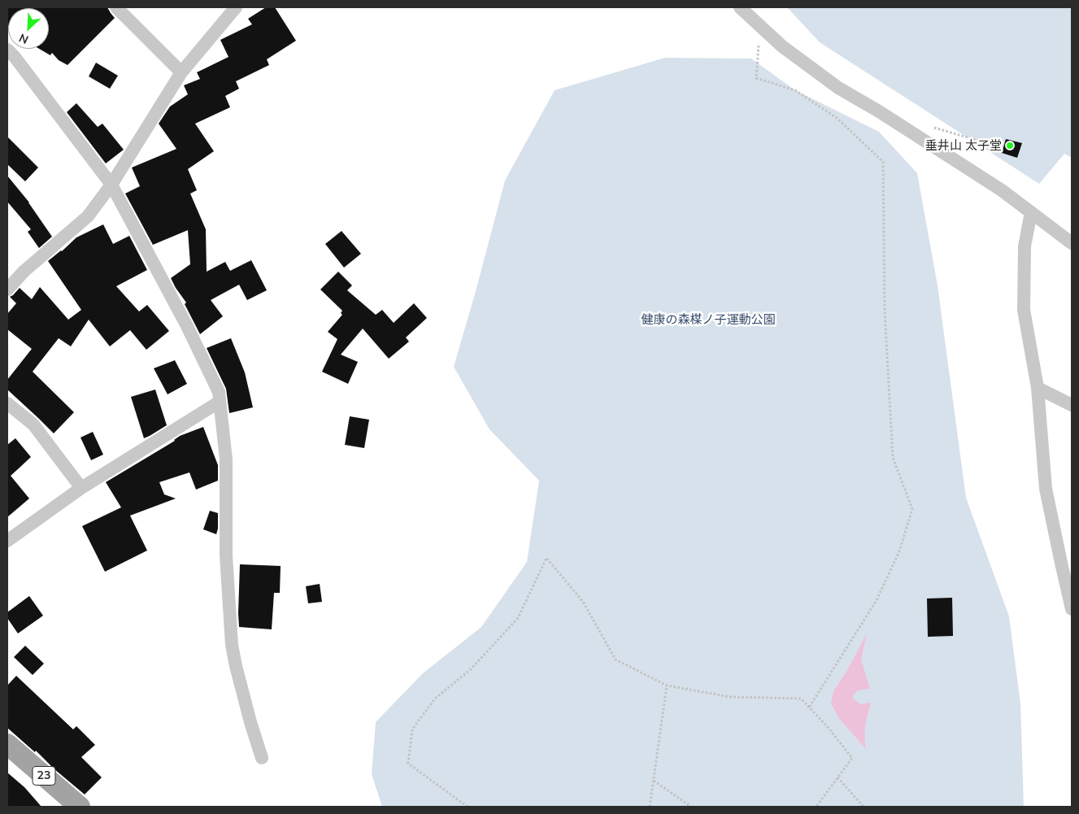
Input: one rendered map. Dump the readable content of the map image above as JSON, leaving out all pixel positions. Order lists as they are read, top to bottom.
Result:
{
  "streets": {
    "main road": ["23"]
  },
  "parks": ["健康の森楳ノ子運動公園"],
  "places": ["垂井山 太子堂"],
  "north": "bottom left"
}
